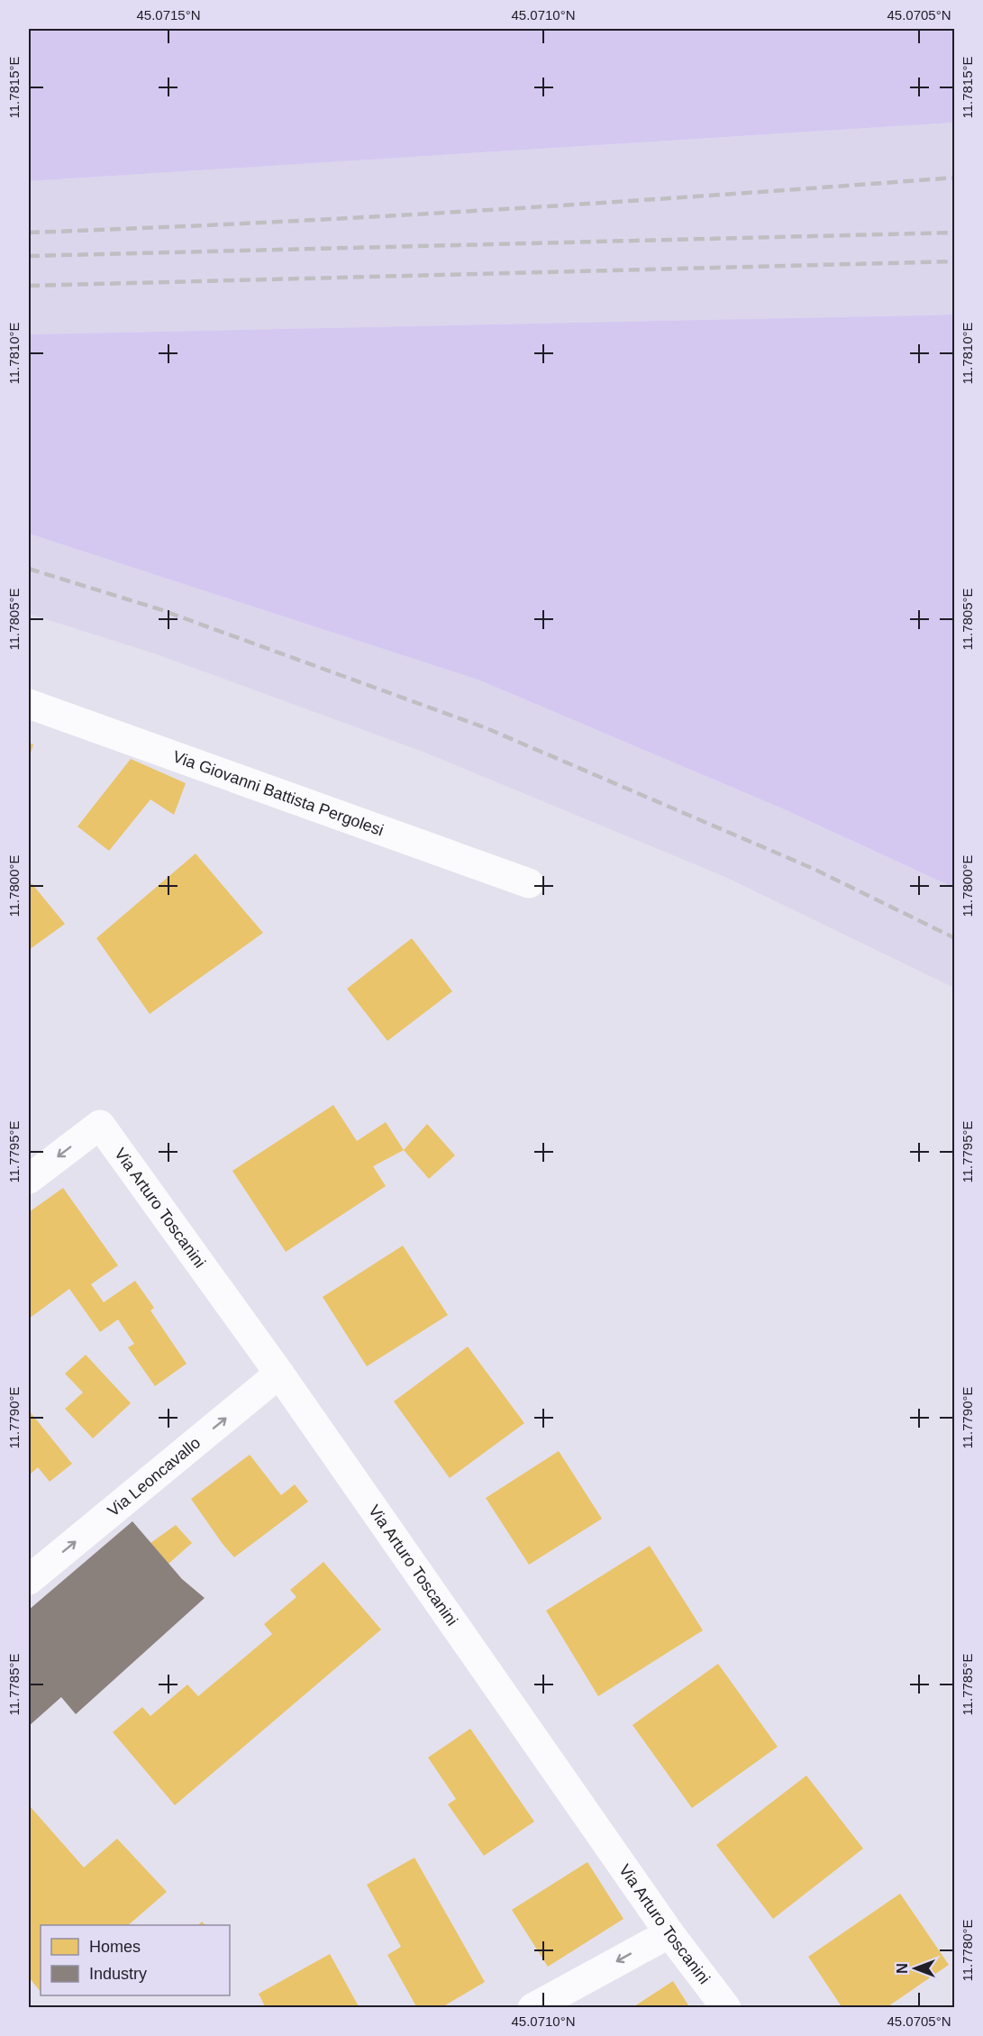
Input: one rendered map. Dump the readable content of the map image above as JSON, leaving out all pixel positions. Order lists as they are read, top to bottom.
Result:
{
  "streets": {
    "street": ["Via Giovanni Battista Pergolesi", "Via Arturo Toscanini", "Via Leoncavallo"]
  },
  "crossings": [
    ["Via Arturo Toscanini", "Via Leoncavallo"]
  ],
  "one_way": ["Via Leoncavallo"],
  "legend": ["Homes", "Industry"],
  "north": "left",
  "coordinates": [
    "45.0715°N",
    "45.0710°N",
    "45.0705°N",
    "11.7815°E",
    "11.7810°E",
    "11.7805°E",
    "11.7800°E",
    "11.7795°E",
    "11.7790°E",
    "11.7785°E",
    "11.7780°E"
  ]
}
